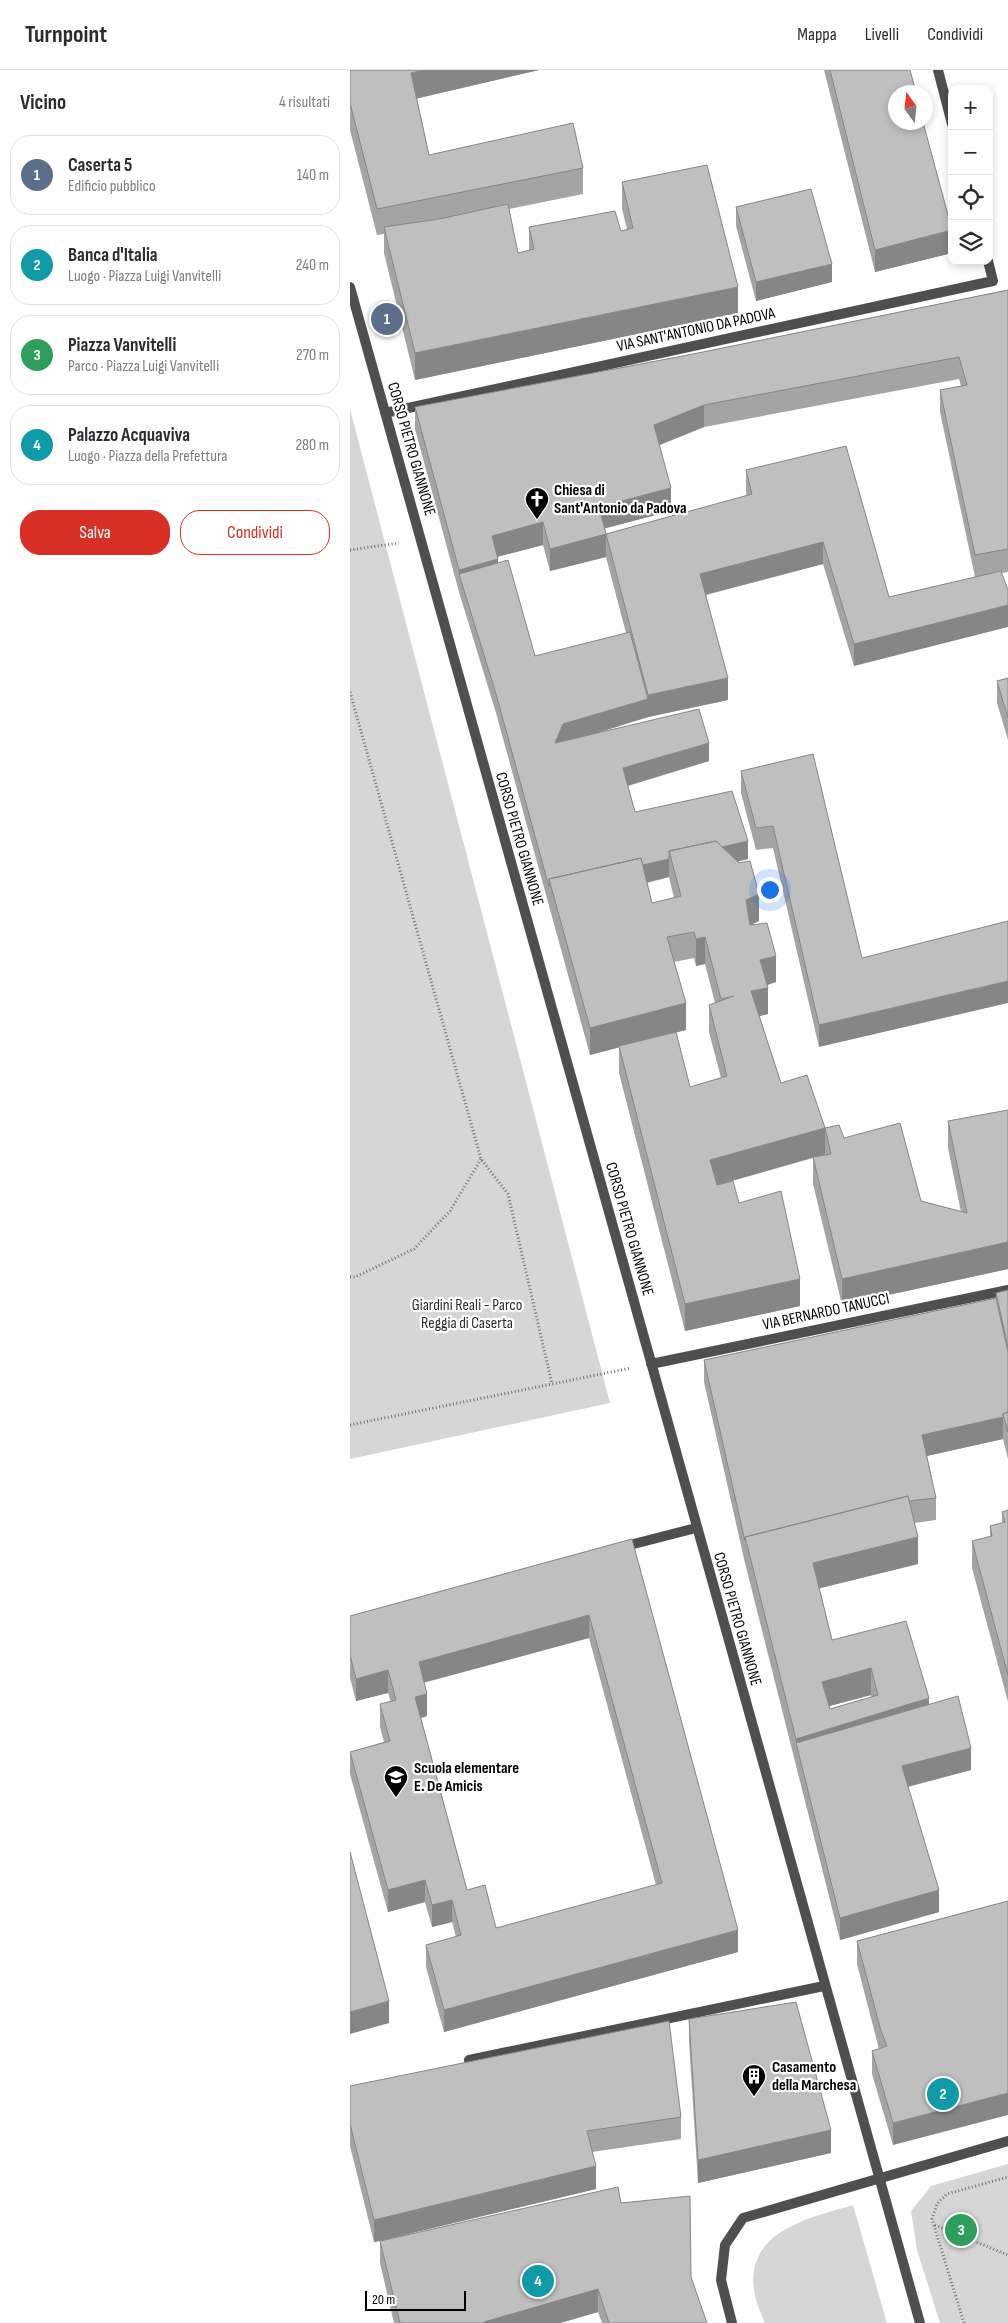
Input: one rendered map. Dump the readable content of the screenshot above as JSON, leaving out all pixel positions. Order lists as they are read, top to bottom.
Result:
{
  "streets": {
    "street": ["VIA SANT'ANTONIO DA PADOVA", "CORSO PIETRO GIANNONE", "VIA BERNARDO TANUCCI"]
  },
  "crossings": [
    ["VIA SANT'ANTONIO DA PADOVA", "CORSO PIETRO GIANNONE"],
    ["CORSO PIETRO GIANNONE", "VIA BERNARDO TANUCCI"]
  ],
  "parks": ["Giardini Reali - Parco Reggia di Caserta"],
  "places": {
    "church": ["Chiesa di Sant'Antonio da Padova"],
    "school or university": ["Scuola elementare E. De Amicis"],
    "building": ["Casamento della Marchesa"]
  },
  "scale_bar": "20 m",
  "north": "top",
  "page": {
    "header": "Turnpoint",
    "nav": ["Mappa", "Livelli", "Condividi"],
    "heading": ["Vicino", "4 risultati"],
    "map_buttons": ["+", "−"],
    "list": [
      {
        "mark": "1",
        "name": "Caserta 5",
        "note": "Edificio pubblico",
        "value": "140 m"
      },
      {
        "mark": "2",
        "name": "Banca d'Italia",
        "note": "Luogo · Piazza Luigi Vanvitelli",
        "value": "240 m"
      },
      {
        "mark": "3",
        "name": "Piazza Vanvitelli",
        "note": "Parco · Piazza Luigi Vanvitelli",
        "value": "270 m"
      },
      {
        "mark": "4",
        "name": "Palazzo Acquaviva",
        "note": "Luogo · Piazza della Prefettura",
        "value": "280 m"
      }
    ],
    "pins": [
      "1",
      "2",
      "3",
      "4"
    ],
    "buttons": ["Salva", "Condividi"],
    "scale": "20 m"
  }
}
